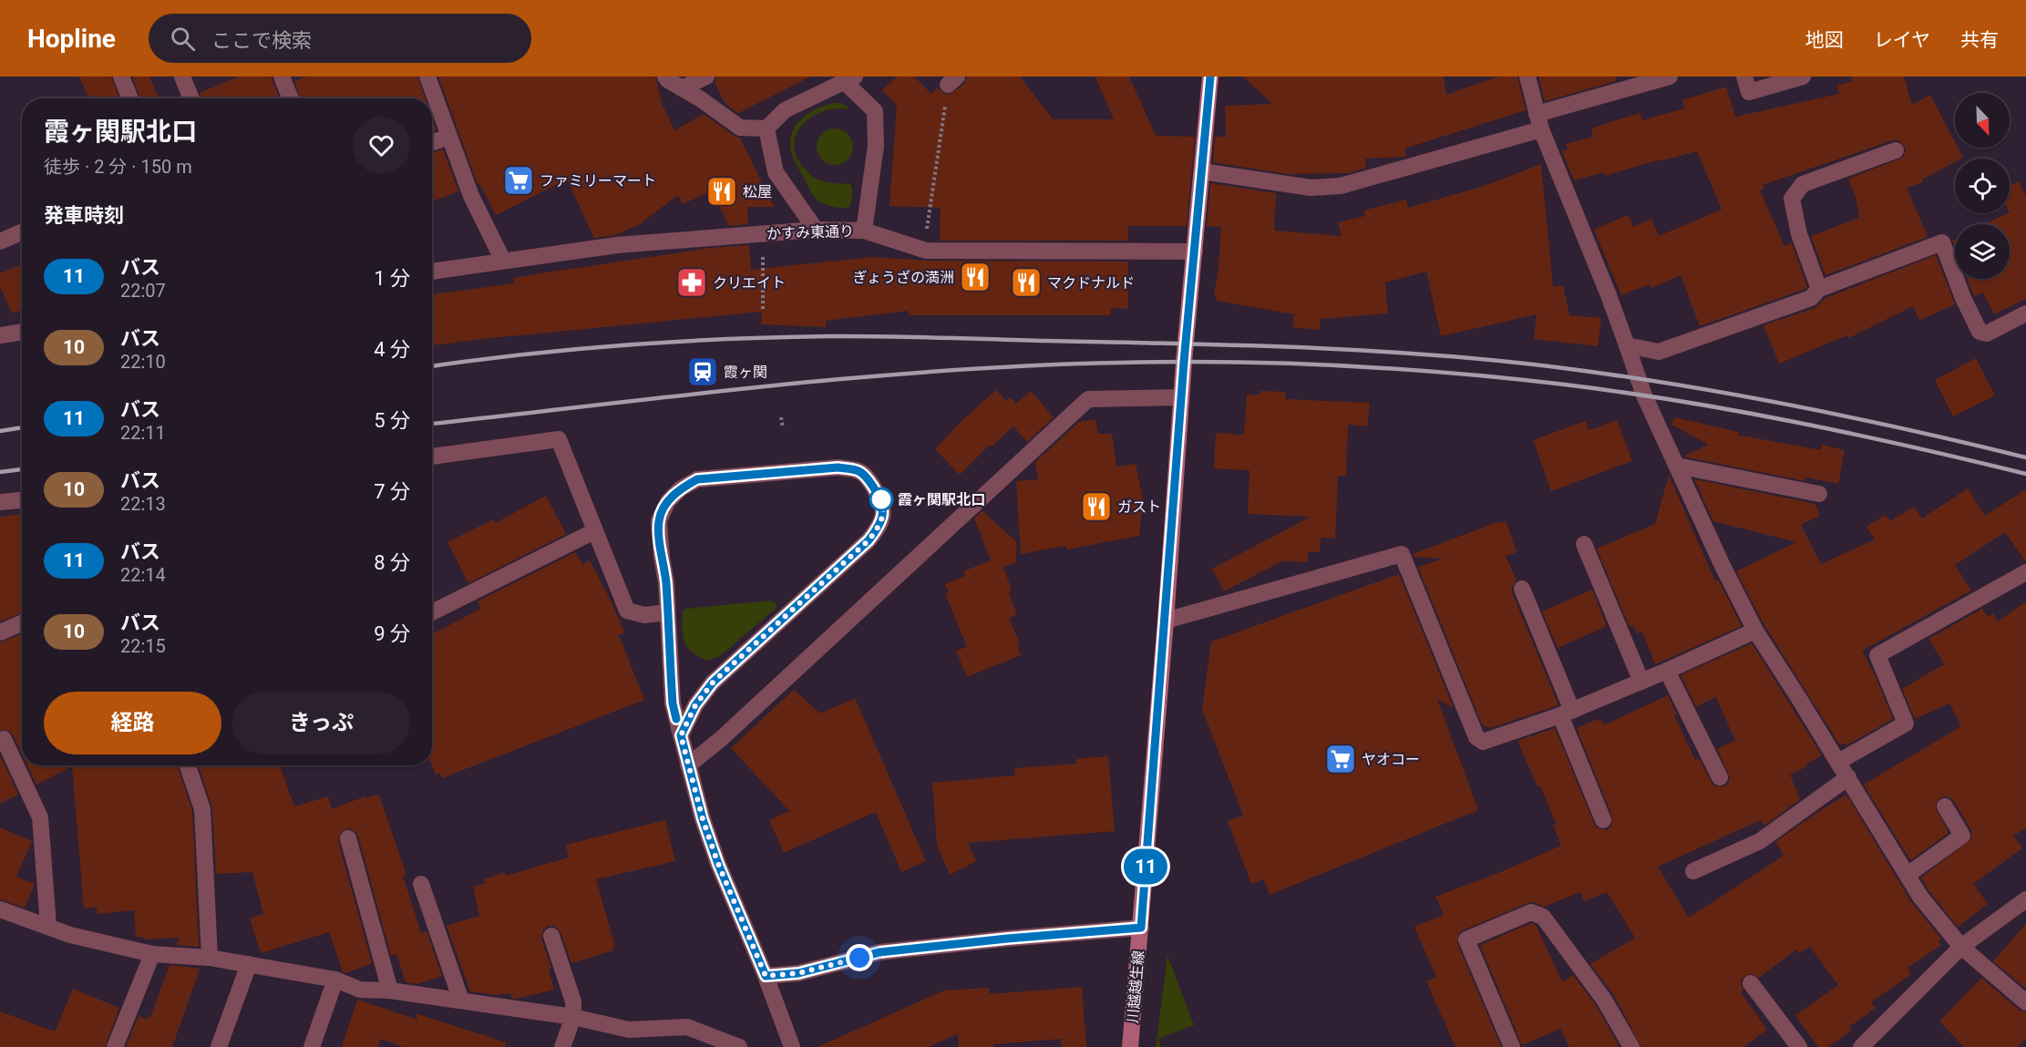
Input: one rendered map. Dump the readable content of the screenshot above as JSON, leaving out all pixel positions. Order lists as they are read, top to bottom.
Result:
{
  "streets": {
    "main road": ["川越越生線"],
    "street": ["かすみ東通り"]
  },
  "crossings": [
    ["かすみ東通り", "川越越生線"]
  ],
  "places": {
    "supermarket": ["ファミリーマート", "ヤオコー"],
    "restaurant": [
      "松屋",
      "ぎょうざの満洲",
      "マクドナルド",
      "ガスト"
    ],
    "pharmacy": ["クリエイト"],
    "station": ["霞ヶ関"],
    "other": ["霞ヶ関駅北口"]
  },
  "lines": ["bus line 11"],
  "north": "bottom right",
  "page": {
    "header": "Hopline",
    "search": "ここで検索",
    "nav": ["地図", "レイヤ", "共有"],
    "on_map": "11",
    "heading": [
      ["霞ヶ関駅北口", "徒歩 · 2 分 · 150 m"],
      "発車時刻"
    ],
    "list": [
      {
        "mark": "11",
        "name": "バス",
        "note": "22:07",
        "value": "1 分"
      },
      {
        "mark": "10",
        "name": "バス",
        "note": "22:10",
        "value": "4 分"
      },
      {
        "mark": "11",
        "name": "バス",
        "note": "22:11",
        "value": "5 分"
      },
      {
        "mark": "10",
        "name": "バス",
        "note": "22:13",
        "value": "7 分"
      },
      {
        "mark": "11",
        "name": "バス",
        "note": "22:14",
        "value": "8 分"
      },
      {
        "mark": "10",
        "name": "バス",
        "note": "22:15",
        "value": "9 分"
      }
    ],
    "buttons": ["経路", "きっぷ"]
  }
}
